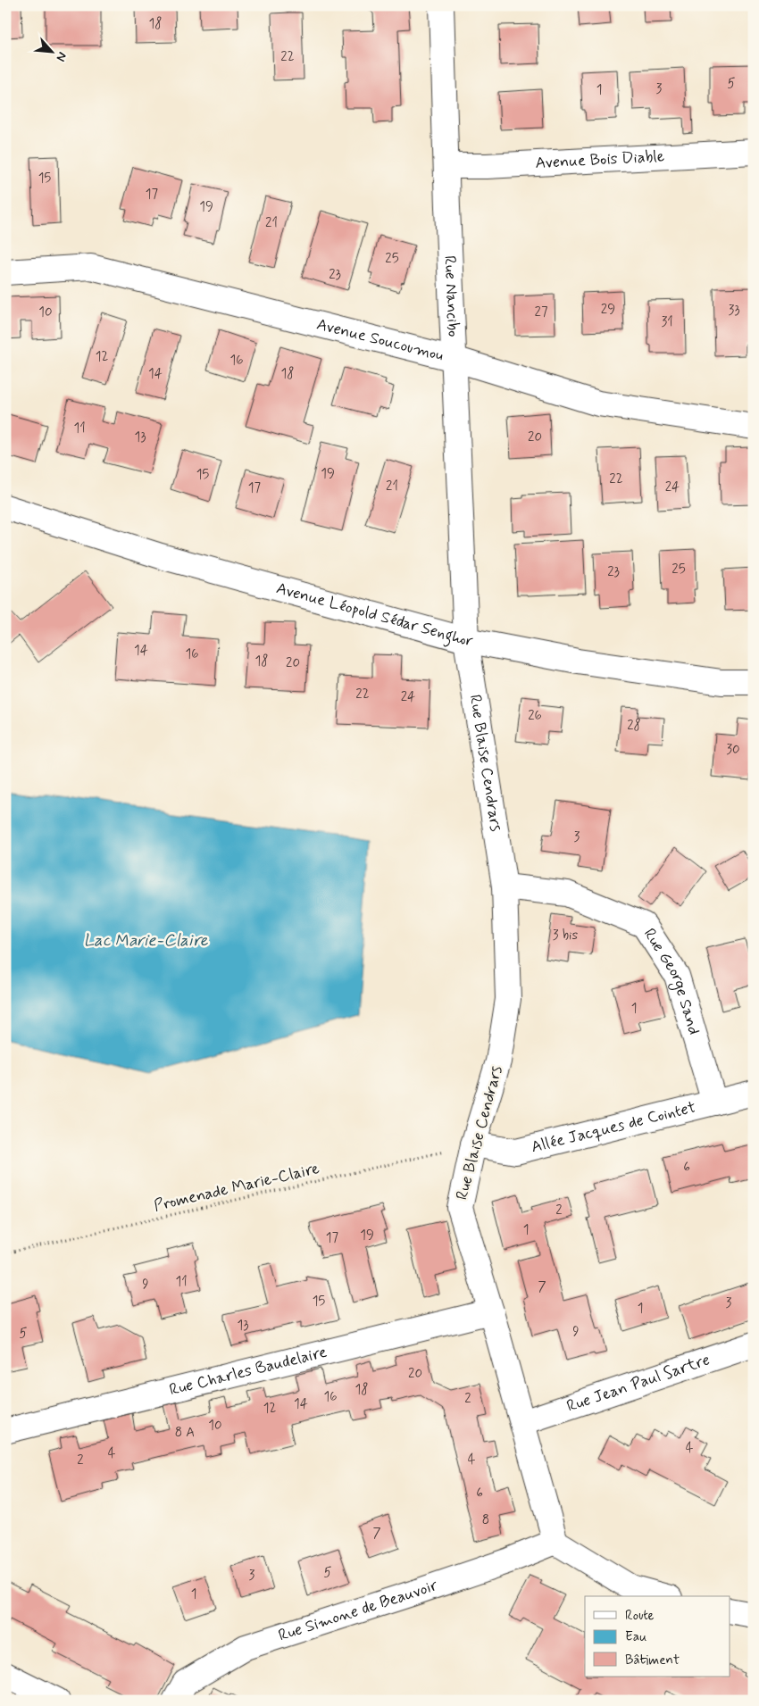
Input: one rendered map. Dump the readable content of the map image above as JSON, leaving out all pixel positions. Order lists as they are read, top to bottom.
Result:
{
  "streets": {
    "street": [
      "Avenue Bois Diable",
      "Rue Nancibo",
      "Avenue Soucoumou",
      "Avenue Léopold Sédar Senghor",
      "Rue Blaise Cendrars",
      "Rue George Sand",
      "Allée Jacques de Cointet",
      "Rue Charles Baudelaire",
      "Rue Jean Paul Sartre",
      "Rue Simone de Beauvoir"
    ],
    "path": ["Promenade Marie-Claire"]
  },
  "crossings": [
    ["Avenue Bois Diable", "Rue Nancibo"],
    ["Rue Nancibo", "Avenue Soucoumou"],
    ["Rue Nancibo", "Avenue Léopold Sédar Senghor"],
    ["Rue Nancibo", "Rue Blaise Cendrars"],
    ["Avenue Léopold Sédar Senghor", "Rue Blaise Cendrars"],
    ["Rue Blaise Cendrars", "Rue George Sand"],
    ["Rue Blaise Cendrars", "Allée Jacques de Cointet"],
    ["Rue Blaise Cendrars", "Promenade Marie-Claire"],
    ["Rue Blaise Cendrars", "Rue Charles Baudelaire"],
    ["Rue Blaise Cendrars", "Rue Jean Paul Sartre"],
    ["Rue Blaise Cendrars", "Rue Simone de Beauvoir"],
    ["Rue George Sand", "Allée Jacques de Cointet"],
    ["Allée Jacques de Cointet", "Promenade Marie-Claire"]
  ],
  "water": ["Lac Marie-Claire"],
  "house_numbers": [
    "18",
    "22",
    "5",
    "3",
    "1",
    "15",
    "17",
    "19",
    "21",
    "25",
    "23",
    "29",
    "33",
    "10",
    "27",
    "31",
    "12",
    "16",
    "14",
    "18",
    "11",
    "13",
    "20",
    "19",
    "15",
    "22",
    "21",
    "24",
    "17",
    "25",
    "23",
    "14",
    "16",
    "18",
    "20",
    "22",
    "24",
    "26",
    "28",
    "30",
    "3",
    "3 bis",
    "1",
    "6",
    "2",
    "1",
    "19",
    "17",
    "11",
    "9",
    "7",
    "15",
    "3",
    "1",
    "13",
    "9",
    "5",
    "20",
    "18",
    "16",
    "2",
    "14",
    "12",
    "10",
    "8 A",
    "4",
    "4",
    "4",
    "2",
    "6",
    "8",
    "7",
    "5",
    "3",
    "1"
  ],
  "legend": ["Route", "Eau", "Bâtiment"],
  "north": "bottom right"
}
